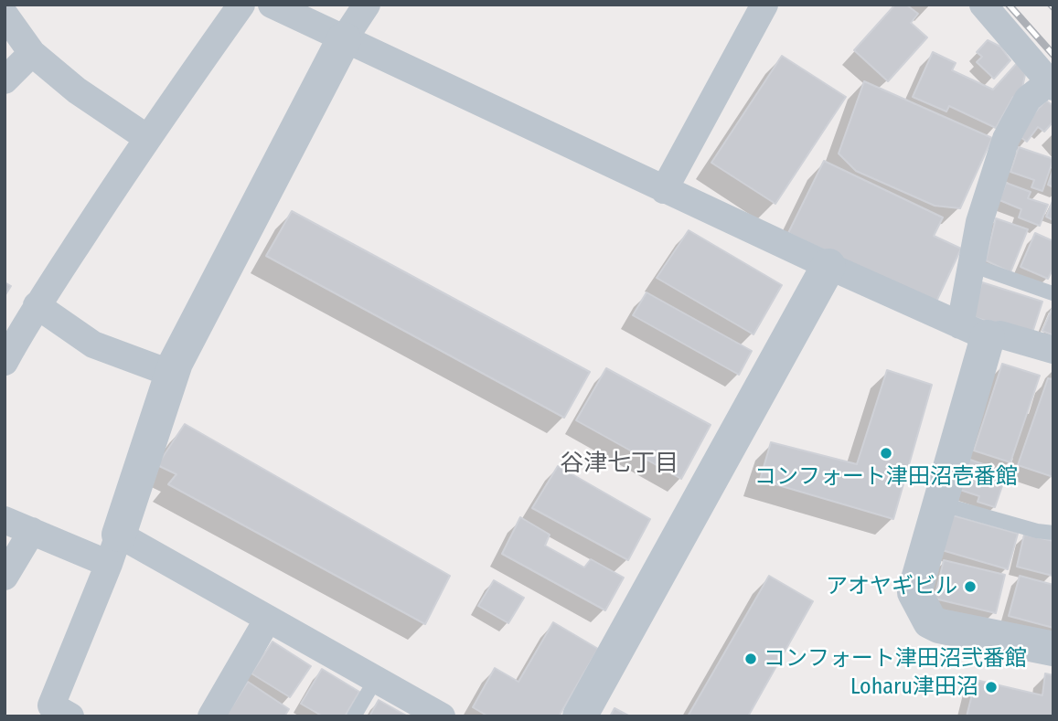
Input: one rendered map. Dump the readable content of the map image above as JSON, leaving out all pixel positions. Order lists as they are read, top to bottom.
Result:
{
  "districts": ["谷津七丁目"],
  "places": [
    "コンフォート津田沼壱番館",
    "アオヤギビル",
    "コンフォート津田沼弐番館",
    "Loharu津田沼"
  ]
}
